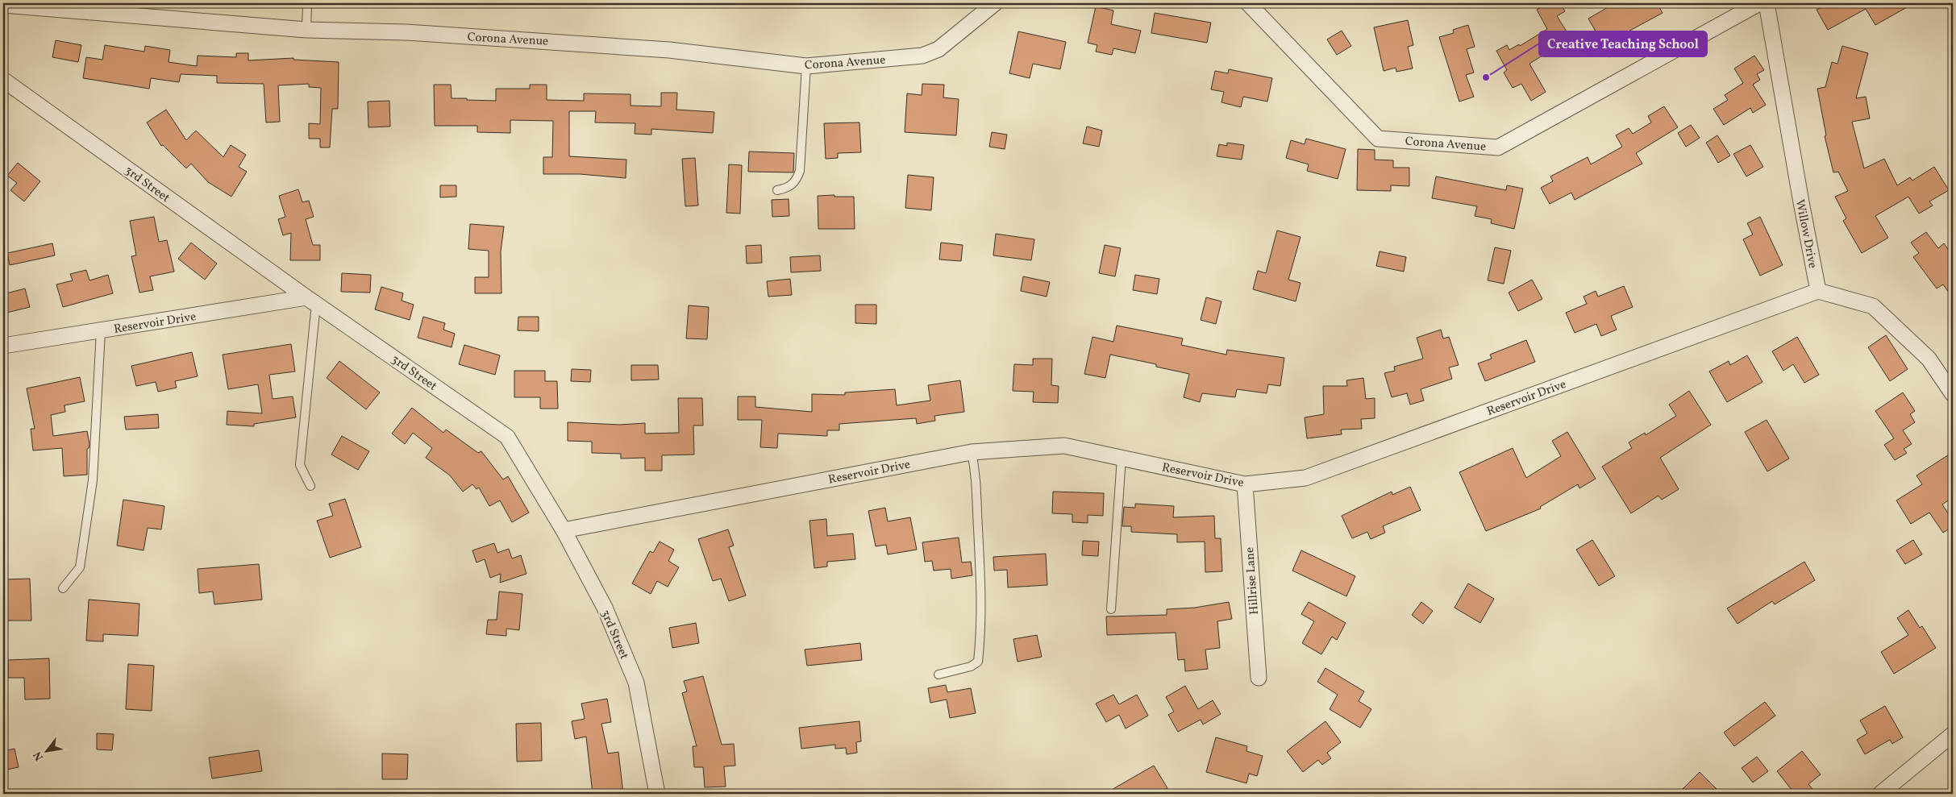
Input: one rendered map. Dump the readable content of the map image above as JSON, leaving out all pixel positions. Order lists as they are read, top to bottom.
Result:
{
  "streets": {
    "street": [
      "Corona Avenue",
      "3rd Street",
      "Willow Drive",
      "Reservoir Drive",
      "Hillrise Lane"
    ]
  },
  "crossings": [
    ["3rd Street", "Reservoir Drive"],
    ["Willow Drive", "Reservoir Drive"],
    ["Reservoir Drive", "Hillrise Lane"]
  ],
  "places": ["Creative Teaching School"],
  "north": "bottom left"
}
